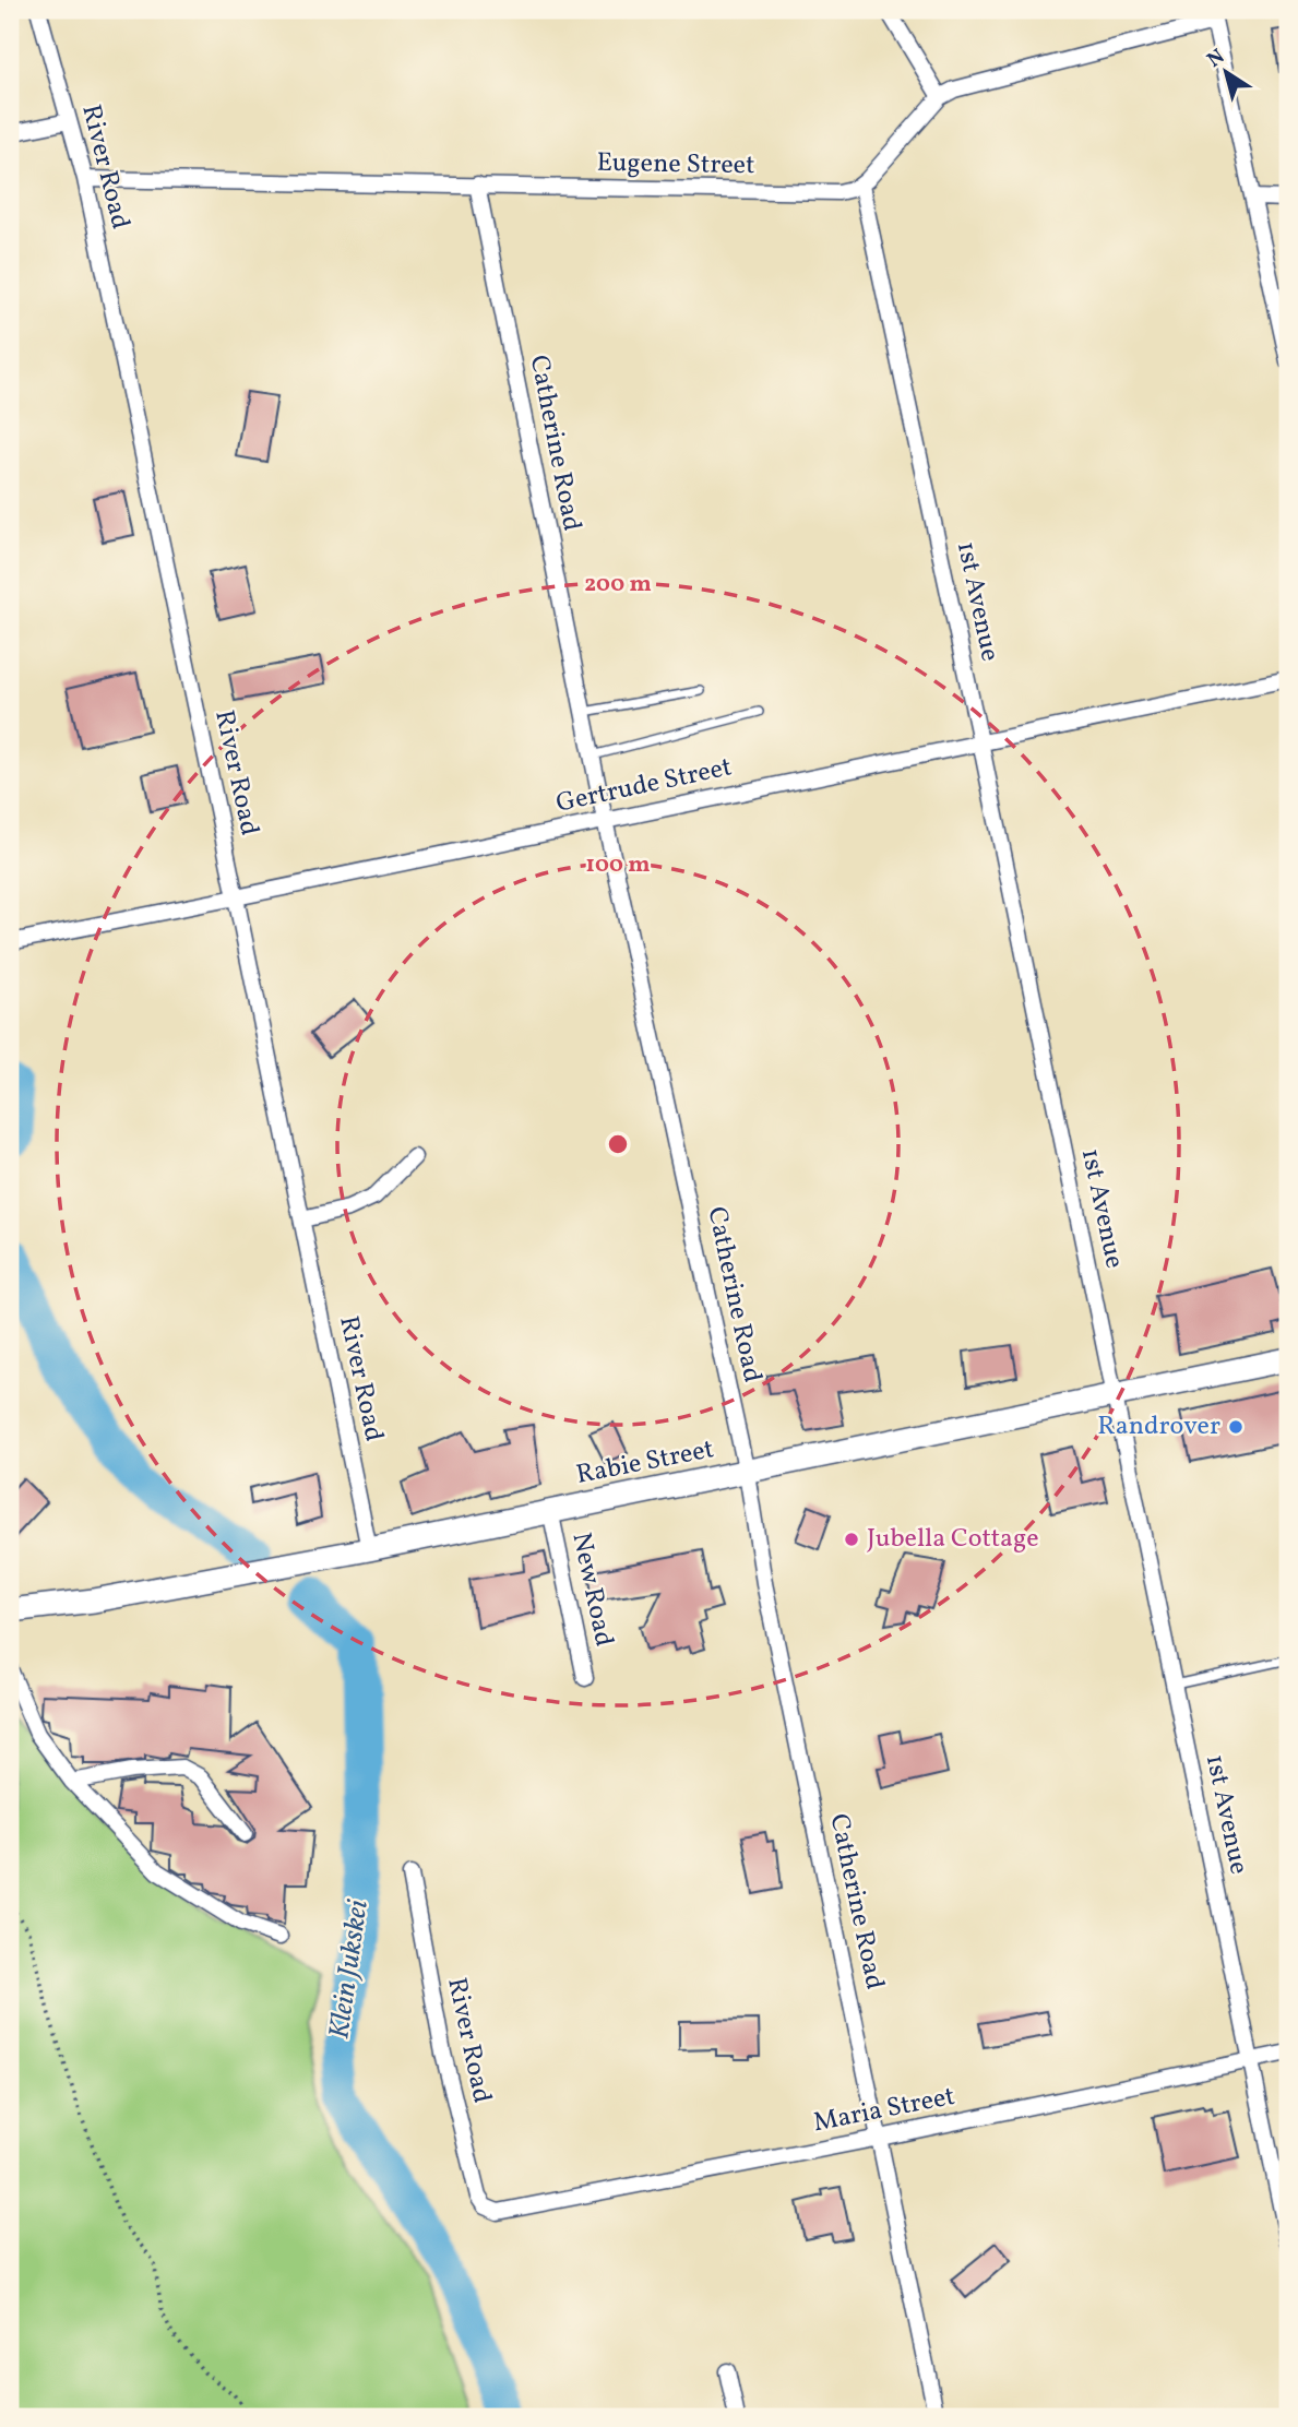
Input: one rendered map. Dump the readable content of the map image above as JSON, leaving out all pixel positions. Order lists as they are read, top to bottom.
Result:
{
  "streets": {
    "street": [
      "Eugene Street",
      "River Road",
      "Catherine Road",
      "1st Avenue",
      "Gertrude Street",
      "Rabie Street",
      "New Road",
      "Maria Street"
    ]
  },
  "crossings": [
    ["Eugene Street", "River Road"],
    ["Eugene Street", "Catherine Road"],
    ["Eugene Street", "1st Avenue"],
    ["River Road", "Gertrude Street"],
    ["River Road", "Rabie Street"],
    ["River Road", "Maria Street"],
    ["Catherine Road", "Gertrude Street"],
    ["Catherine Road", "Rabie Street"],
    ["Catherine Road", "Maria Street"],
    ["1st Avenue", "Gertrude Street"],
    ["1st Avenue", "Rabie Street"],
    ["1st Avenue", "Maria Street"],
    ["Rabie Street", "New Road"]
  ],
  "water": ["Klein Jukskei"],
  "places": ["Randrover", "Jubella Cottage"],
  "north": "top left",
  "rings": ["200 m", "100 m"]
}
